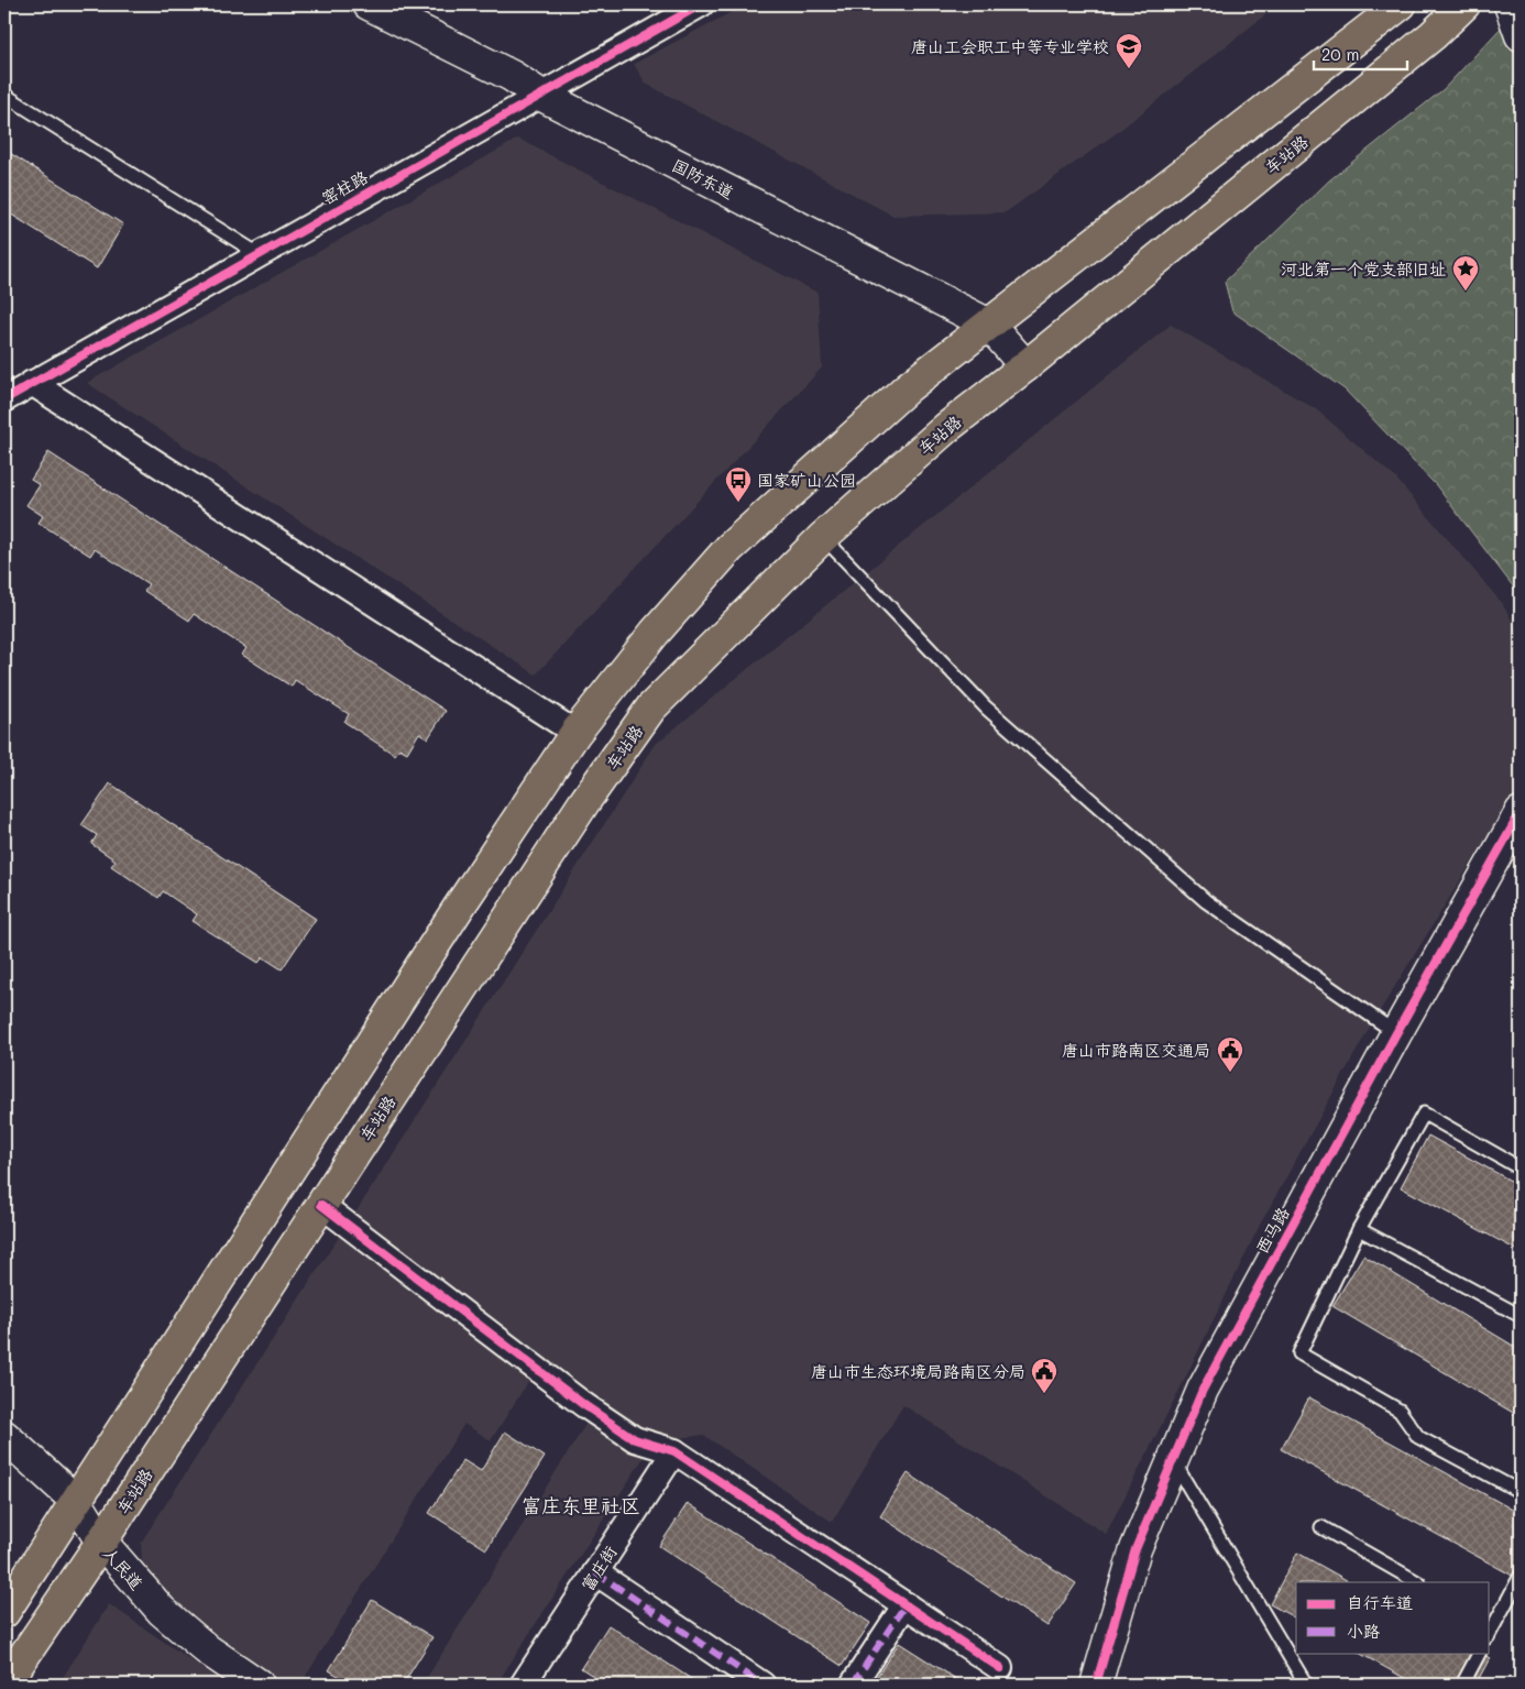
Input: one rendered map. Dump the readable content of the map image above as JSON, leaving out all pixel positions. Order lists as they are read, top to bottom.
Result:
{
  "streets": {
    "main road": ["车站路"],
    "street": [
      "国防东道",
      "窑柱路",
      "西马路",
      "人民道",
      "富庄街"
    ]
  },
  "crossings": [
    ["车站路", "国防东道"],
    ["车站路", "人民道"],
    ["国防东道", "窑柱路"]
  ],
  "districts": ["富庄东里社区"],
  "places": {
    "school or university": ["唐山工会职工中等专业学校"],
    "place": ["河北第一个党支部旧址"],
    "bus stop": ["国家矿山公园"],
    "public building": ["唐山市路南区交通局", "唐山市生态环境局路南区分局"]
  },
  "legend": ["自行车道", "小路"],
  "scale_bar": "20 m"
}
